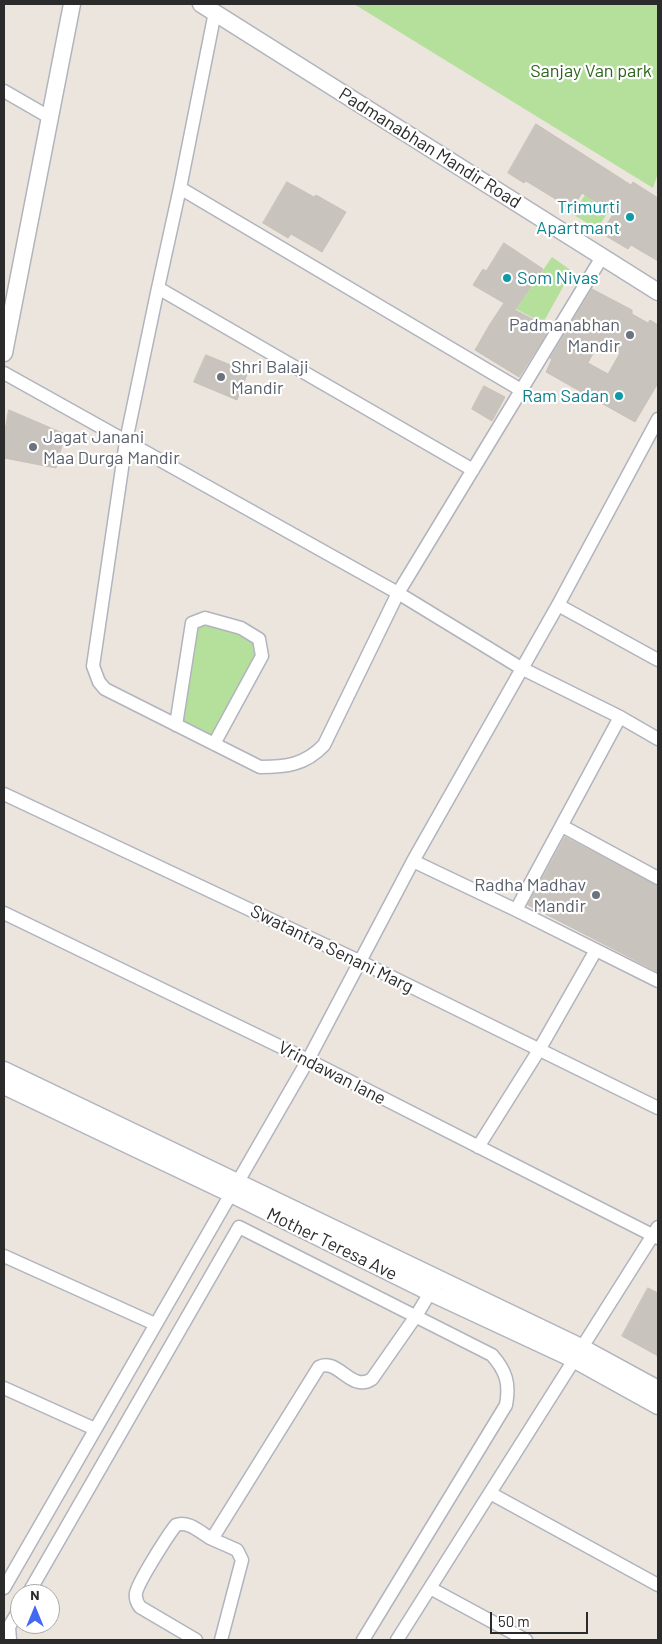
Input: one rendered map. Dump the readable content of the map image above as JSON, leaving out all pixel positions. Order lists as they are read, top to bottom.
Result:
{
  "streets": {
    "street": ["Padmanabhan Mandir Road", "Swatantra Senani Marg", "Vrindawan lane"]
  },
  "parks": ["Sanjay Van park"],
  "places": [
    "Trimurti Apartmant",
    "Som Nivas",
    "Padmanabhan Mandir",
    "Shri Balaji Mandir",
    "Ram Sadan",
    "Jagat Janani Maa Durga Mandir",
    "Radha Madhav Mandir"
  ],
  "scale_bar": "50 m",
  "north": "top"
}
